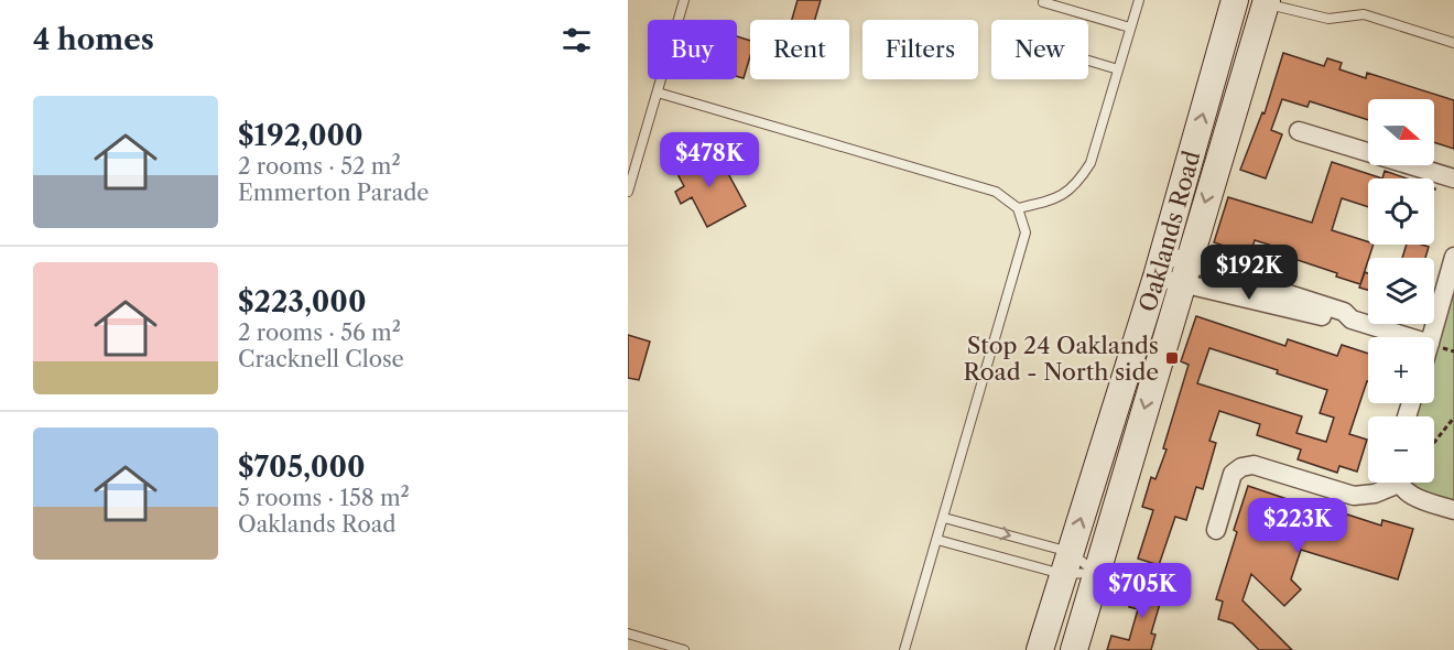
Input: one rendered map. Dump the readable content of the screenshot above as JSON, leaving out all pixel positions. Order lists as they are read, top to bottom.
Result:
{
  "streets": {
    "main road": ["Oaklands Road"]
  },
  "places": {
    "transit": ["Stop 24 Oaklands Road - North side"]
  },
  "north": "right",
  "page": {
    "heading": "4 homes",
    "chip": [
      "Buy",
      "Rent",
      "Filters",
      "New"
    ],
    "list": [
      {
        "name": "$192,000",
        "note": "2 rooms · 52 m² · Emmerton Parade"
      },
      {
        "name": "$223,000",
        "note": "2 rooms · 56 m² · Cracknell Close"
      },
      {
        "name": "$705,000",
        "note": "5 rooms · 158 m² · Oaklands Road"
      }
    ],
    "map_buttons": ["+", "−"],
    "price": [
      "$478K",
      "$192K",
      "$223K",
      "$705K"
    ]
  }
}
